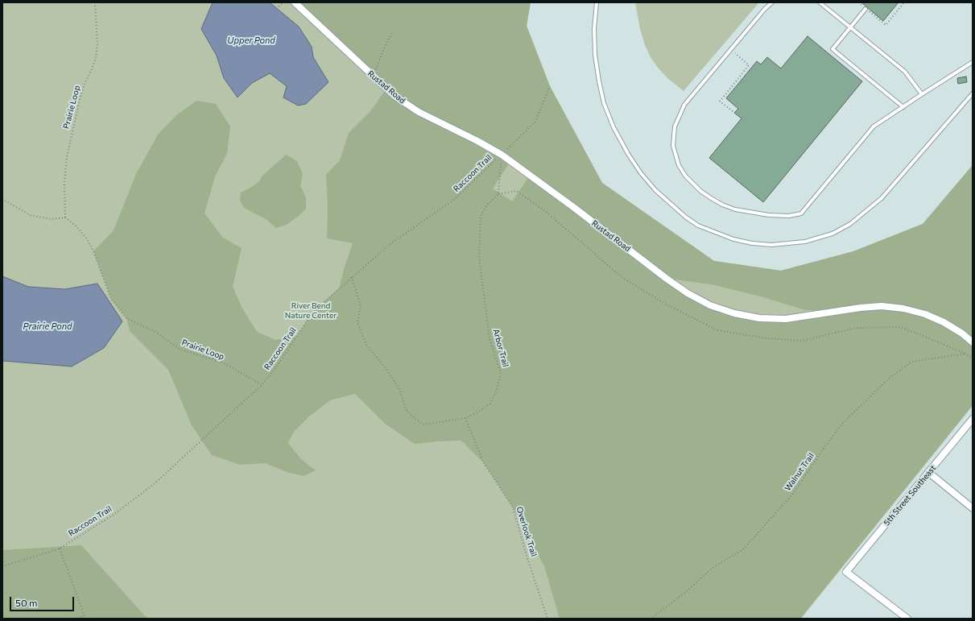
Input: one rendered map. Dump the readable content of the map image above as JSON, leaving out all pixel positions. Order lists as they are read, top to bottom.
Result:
{
  "streets": {
    "street": ["Rustad Road", "5th Street Southeast"],
    "path": [
      "Prairie Loop",
      "Raccoon Trail",
      "Arbor Trail",
      "Walnut Trail",
      "Overlook Trail"
    ]
  },
  "crossings": [
    ["Rustad Road", "Raccoon Trail"],
    ["Prairie Loop", "Raccoon Trail"],
    ["Raccoon Trail", "Arbor Trail"],
    ["Arbor Trail", "Overlook Trail"]
  ],
  "water": ["Upper Pond", "Prairie Pond"],
  "parks": ["River Bend Nature Center"],
  "scale_bar": "50 m"
}
